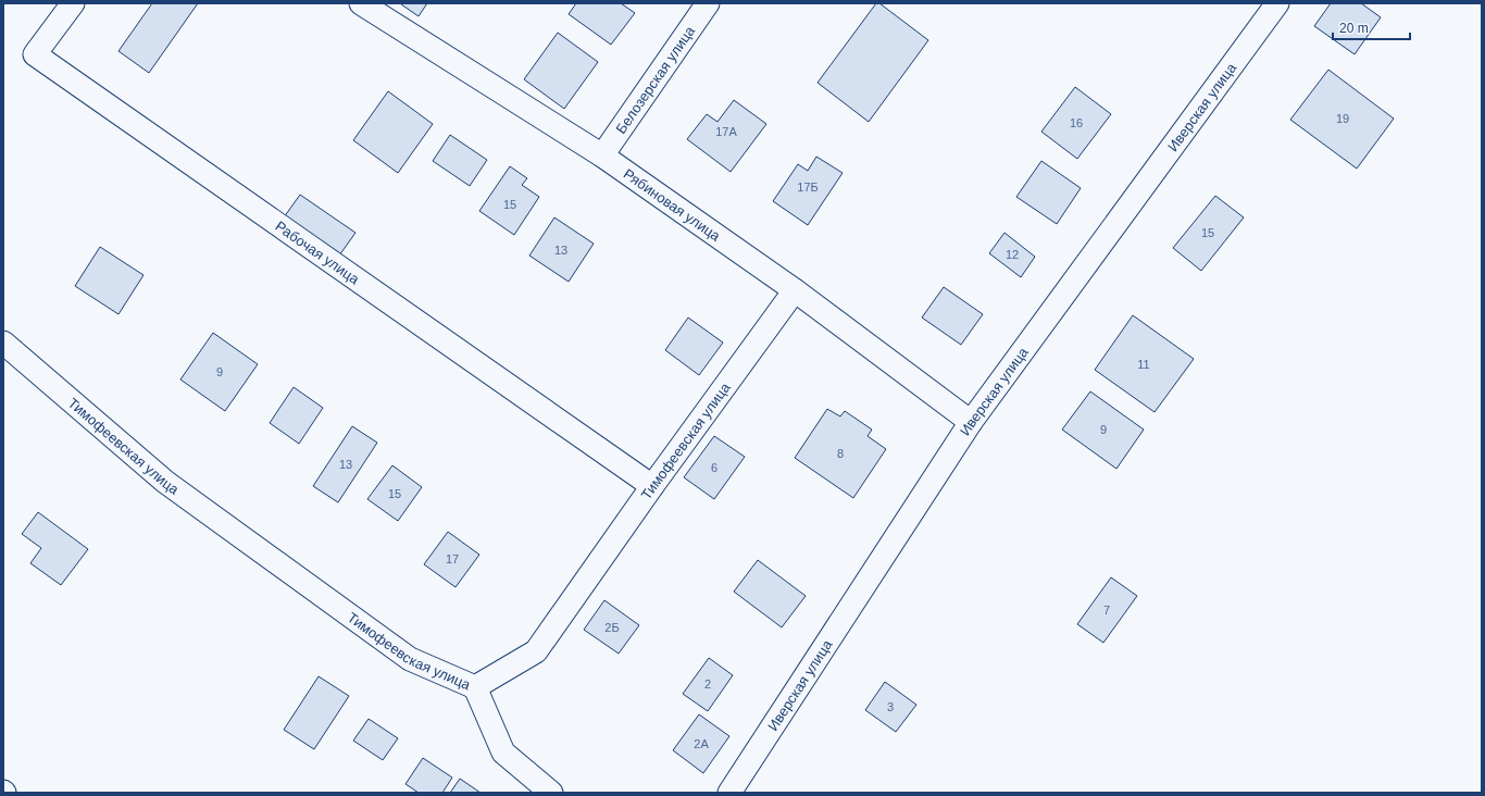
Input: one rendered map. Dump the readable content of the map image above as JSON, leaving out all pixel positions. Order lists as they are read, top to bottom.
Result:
{
  "streets": {
    "street": [
      "Белозерская улица",
      "Иверская улица",
      "Рябиновая улица",
      "Рабочая улица",
      "Тимофеевская улица"
    ]
  },
  "crossings": [
    ["Белозерская улица", "Рябиновая улица"],
    ["Иверская улица", "Рябиновая улица"],
    ["Рябиновая улица", "Тимофеевская улица"],
    ["Рабочая улица", "Тимофеевская улица"]
  ],
  "house_numbers": [
    "19",
    "16",
    "17А",
    "17Б",
    "15",
    "15",
    "13",
    "12",
    "11",
    "9",
    "9",
    "8",
    "13",
    "6",
    "15",
    "17",
    "7",
    "2Б",
    "2",
    "3",
    "2А"
  ],
  "scale_bar": "20 m"
}
